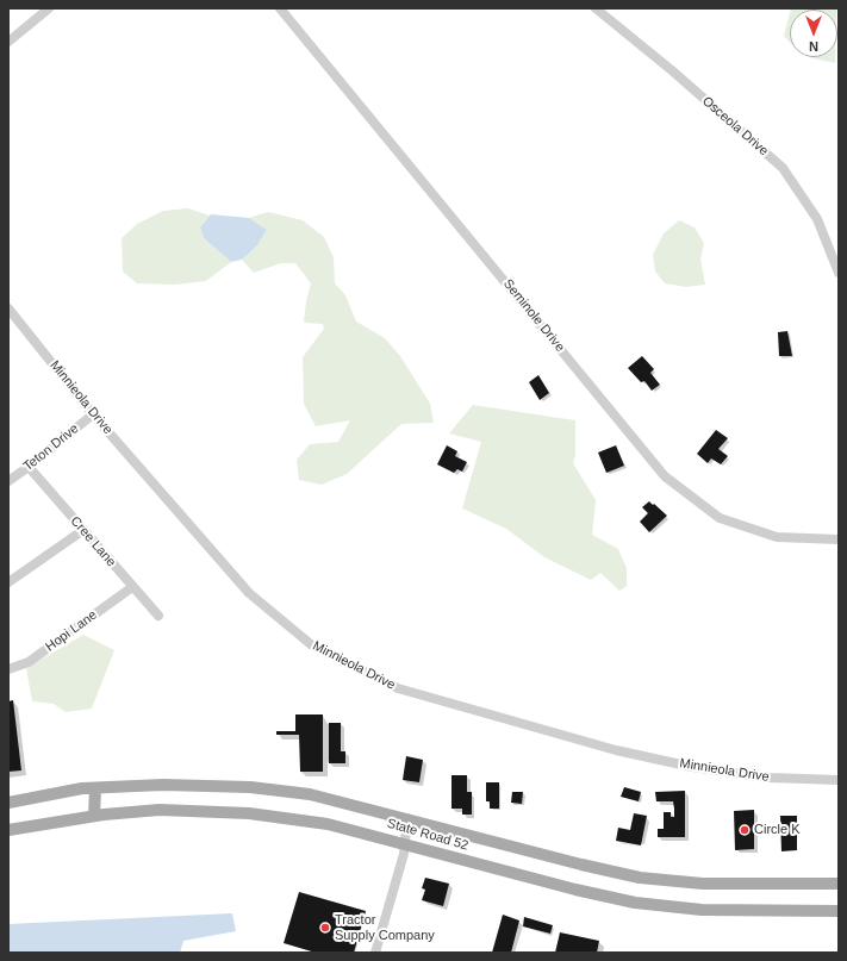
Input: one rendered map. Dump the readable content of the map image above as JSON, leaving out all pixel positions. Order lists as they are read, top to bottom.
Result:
{
  "streets": {
    "main road": ["State Road 52"],
    "street": [
      "Osceola Drive",
      "Seminole Drive",
      "Minnieola Drive",
      "Teton Drive",
      "Cree Lane",
      "Hopi Lane"
    ]
  },
  "crossings": [
    ["Minnieola Drive", "Teton Drive"],
    ["Teton Drive", "Cree Lane"],
    ["Cree Lane", "Hopi Lane"]
  ],
  "places": ["Circle K", "Tractor Supply Company"],
  "north": "bottom"
}
